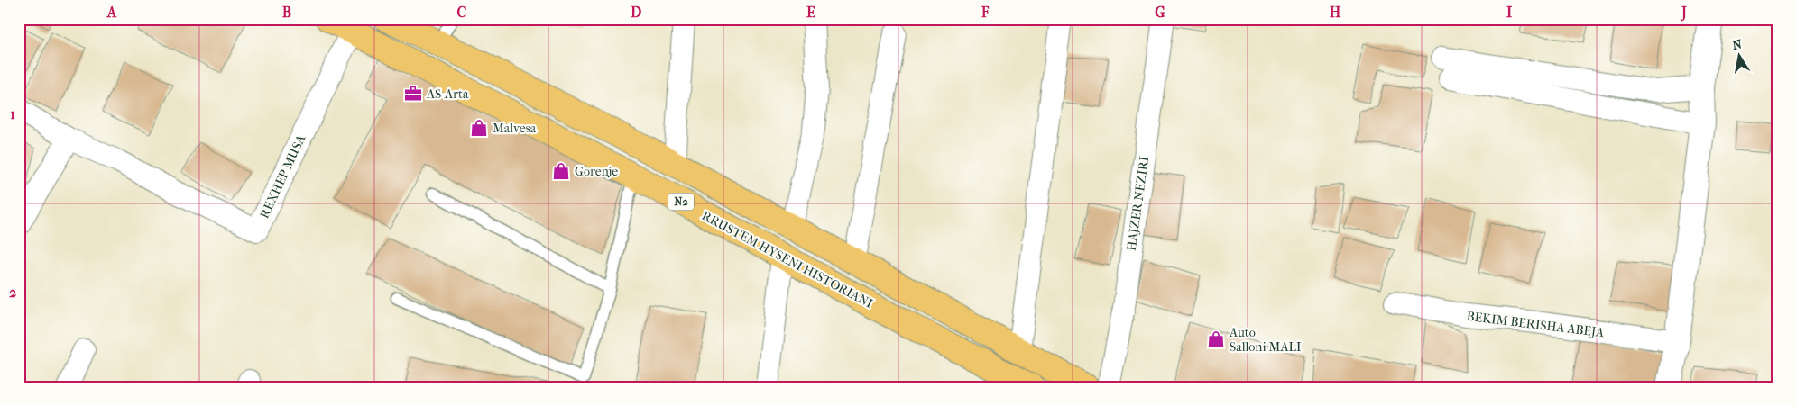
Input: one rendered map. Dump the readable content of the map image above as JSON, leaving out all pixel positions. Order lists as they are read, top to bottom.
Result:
{
  "streets": {
    "main road": ["N2", "RRUSTEM HYSENI HISTORIANI"],
    "street": ["REXHEP MUSA", "HAJZER NEZIRI", "BEKIM BERISHA ABEJA"]
  },
  "crossings": [
    ["REXHEP MUSA", "RRUSTEM HYSENI HISTORIANI"]
  ],
  "places": {
    "office": ["AS-Arta"],
    "shop": ["Malvesa", "Gorenje", "Auto Salloni MALI"]
  },
  "north": "top",
  "grid": {
    "columns": [
      "A",
      "B",
      "C",
      "D",
      "E",
      "F",
      "G",
      "H",
      "I",
      "J"
    ],
    "rows": ["1", "2"]
  }
}
